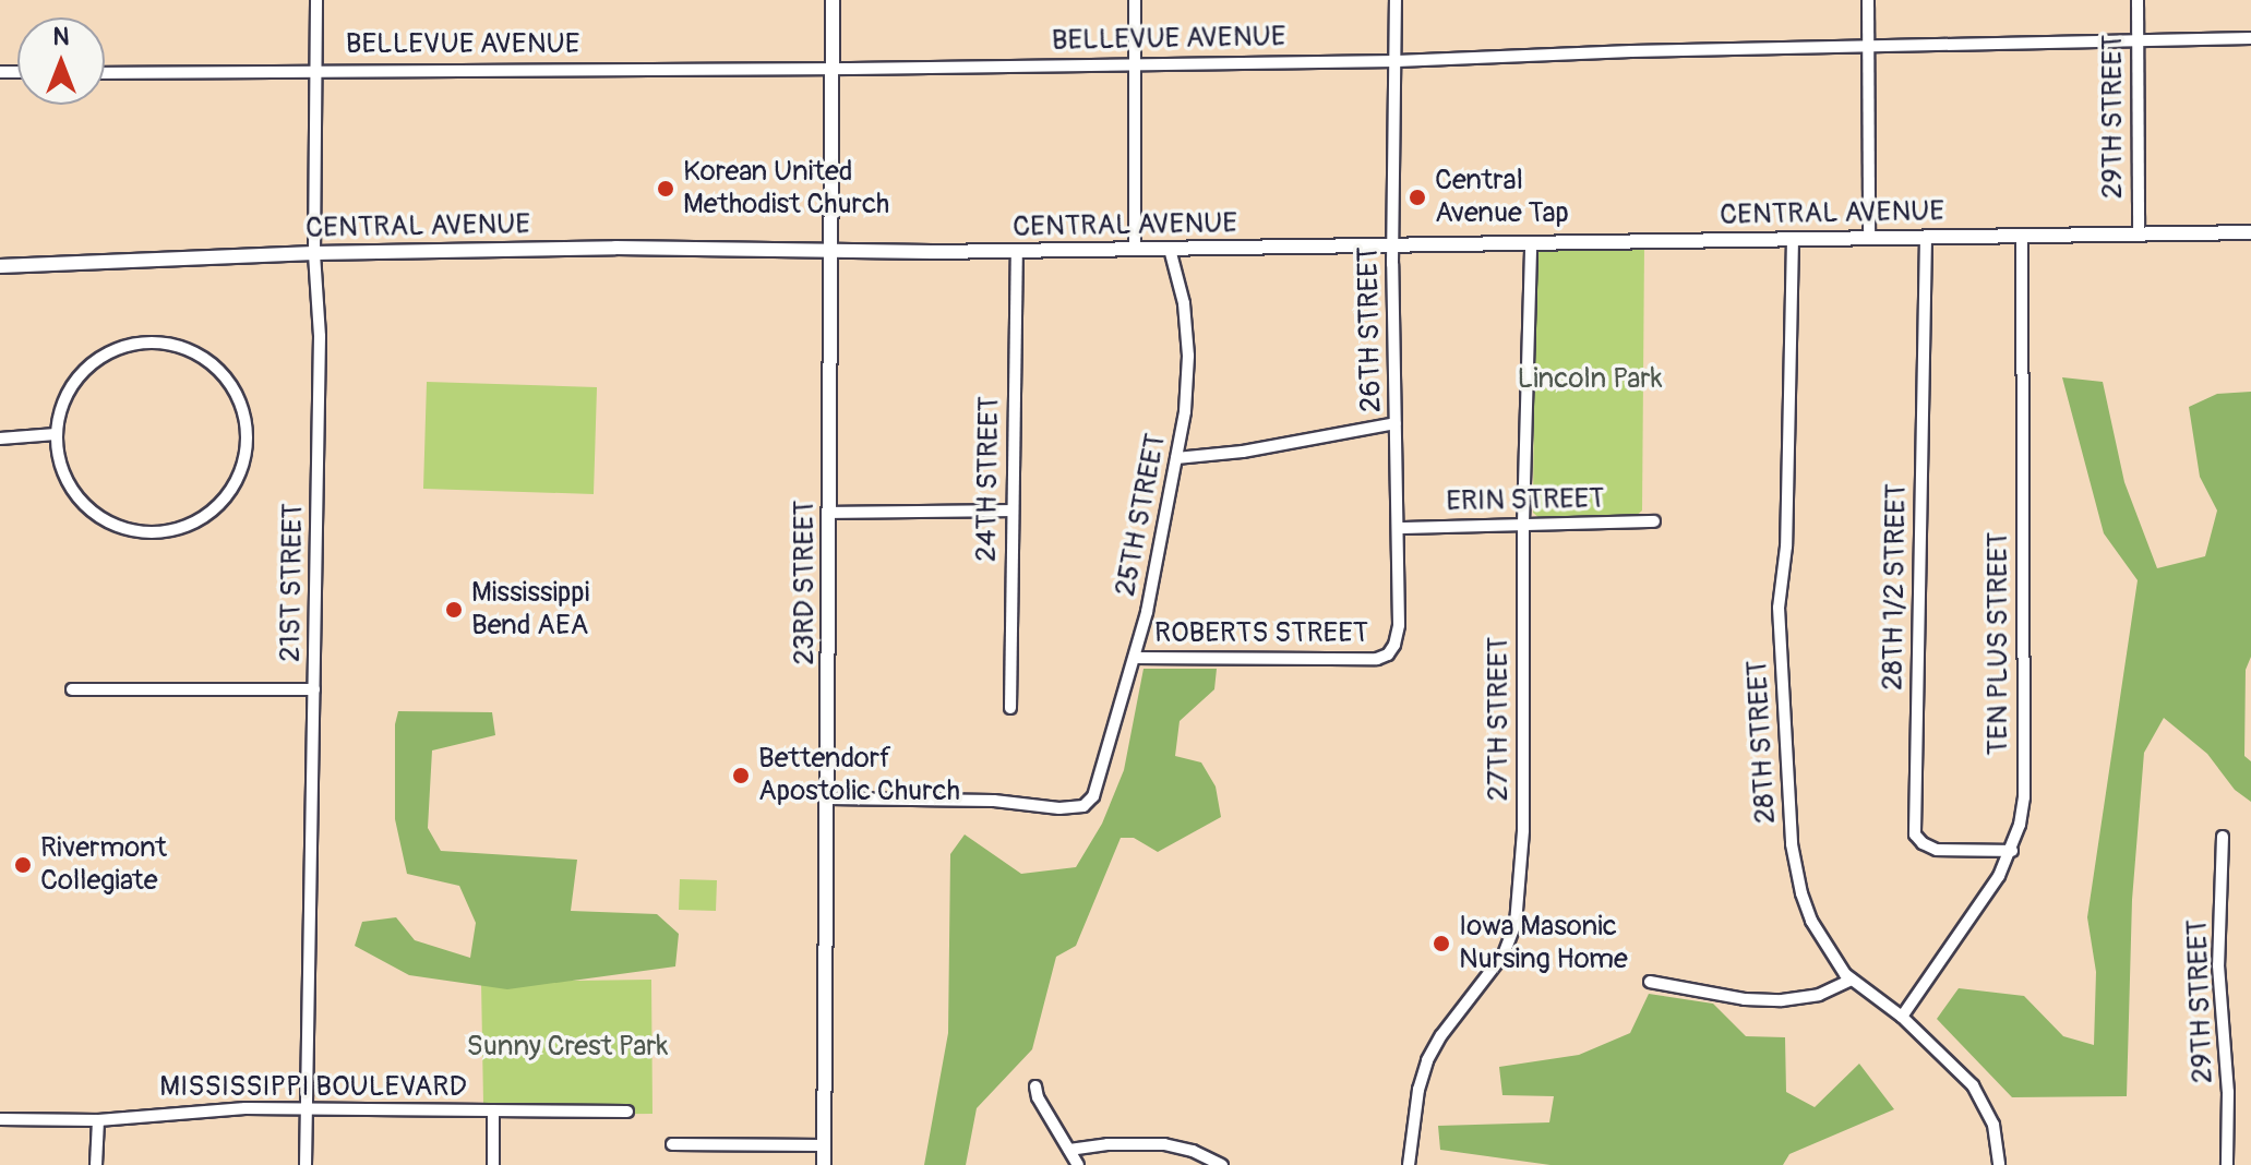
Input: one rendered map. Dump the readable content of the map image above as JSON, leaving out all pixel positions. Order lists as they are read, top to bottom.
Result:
{
  "streets": {
    "street": [
      "BELLEVUE AVENUE",
      "29TH STREET",
      "CENTRAL AVENUE",
      "26TH STREET",
      "24TH STREET",
      "ERIN STREET",
      "25TH STREET",
      "21ST STREET",
      "23RD STREET",
      "28TH 1/2 STREET",
      "ROBERTS STREET",
      "TEN PLUS STREET",
      "27TH STREET",
      "28TH STREET",
      "MISSISSIPPI BOULEVARD"
    ]
  },
  "crossings": [
    ["BELLEVUE AVENUE", "29TH STREET"],
    ["BELLEVUE AVENUE", "26TH STREET"],
    ["BELLEVUE AVENUE", "21ST STREET"],
    ["BELLEVUE AVENUE", "23RD STREET"],
    ["29TH STREET", "CENTRAL AVENUE"],
    ["CENTRAL AVENUE", "26TH STREET"],
    ["CENTRAL AVENUE", "24TH STREET"],
    ["CENTRAL AVENUE", "25TH STREET"],
    ["CENTRAL AVENUE", "21ST STREET"],
    ["CENTRAL AVENUE", "23RD STREET"],
    ["CENTRAL AVENUE", "28TH 1/2 STREET"],
    ["CENTRAL AVENUE", "TEN PLUS STREET"],
    ["CENTRAL AVENUE", "27TH STREET"],
    ["CENTRAL AVENUE", "28TH STREET"],
    ["26TH STREET", "ERIN STREET"],
    ["26TH STREET", "ROBERTS STREET"],
    ["ERIN STREET", "27TH STREET"],
    ["25TH STREET", "23RD STREET"],
    ["25TH STREET", "ROBERTS STREET"],
    ["21ST STREET", "MISSISSIPPI BOULEVARD"],
    ["28TH 1/2 STREET", "TEN PLUS STREET"],
    ["TEN PLUS STREET", "28TH STREET"]
  ],
  "parks": ["Lincoln Park", "Sunny Crest Park"],
  "places": [
    "Korean United Methodist Church",
    "Central Avenue Tap",
    "Mississippi Bend AEA",
    "Bettendorf Apostolic Church",
    "Rivermont Collegiate",
    "Iowa Masonic Nursing Home"
  ],
  "north": "top"
}
